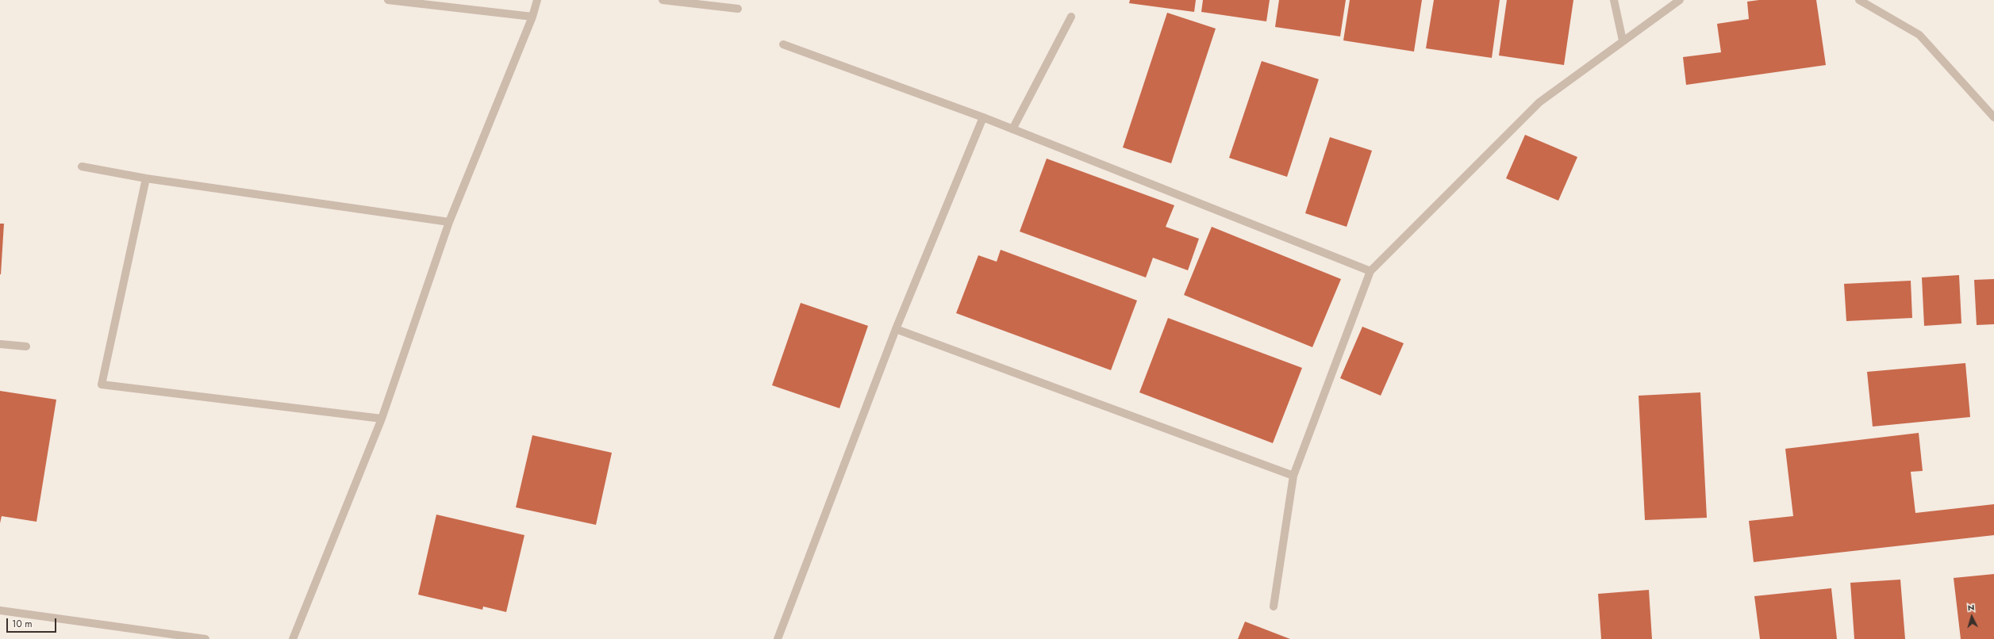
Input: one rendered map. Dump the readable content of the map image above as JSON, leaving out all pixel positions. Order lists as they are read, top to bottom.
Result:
{
  "scale_bar": "10 m",
  "north": "top"
}
